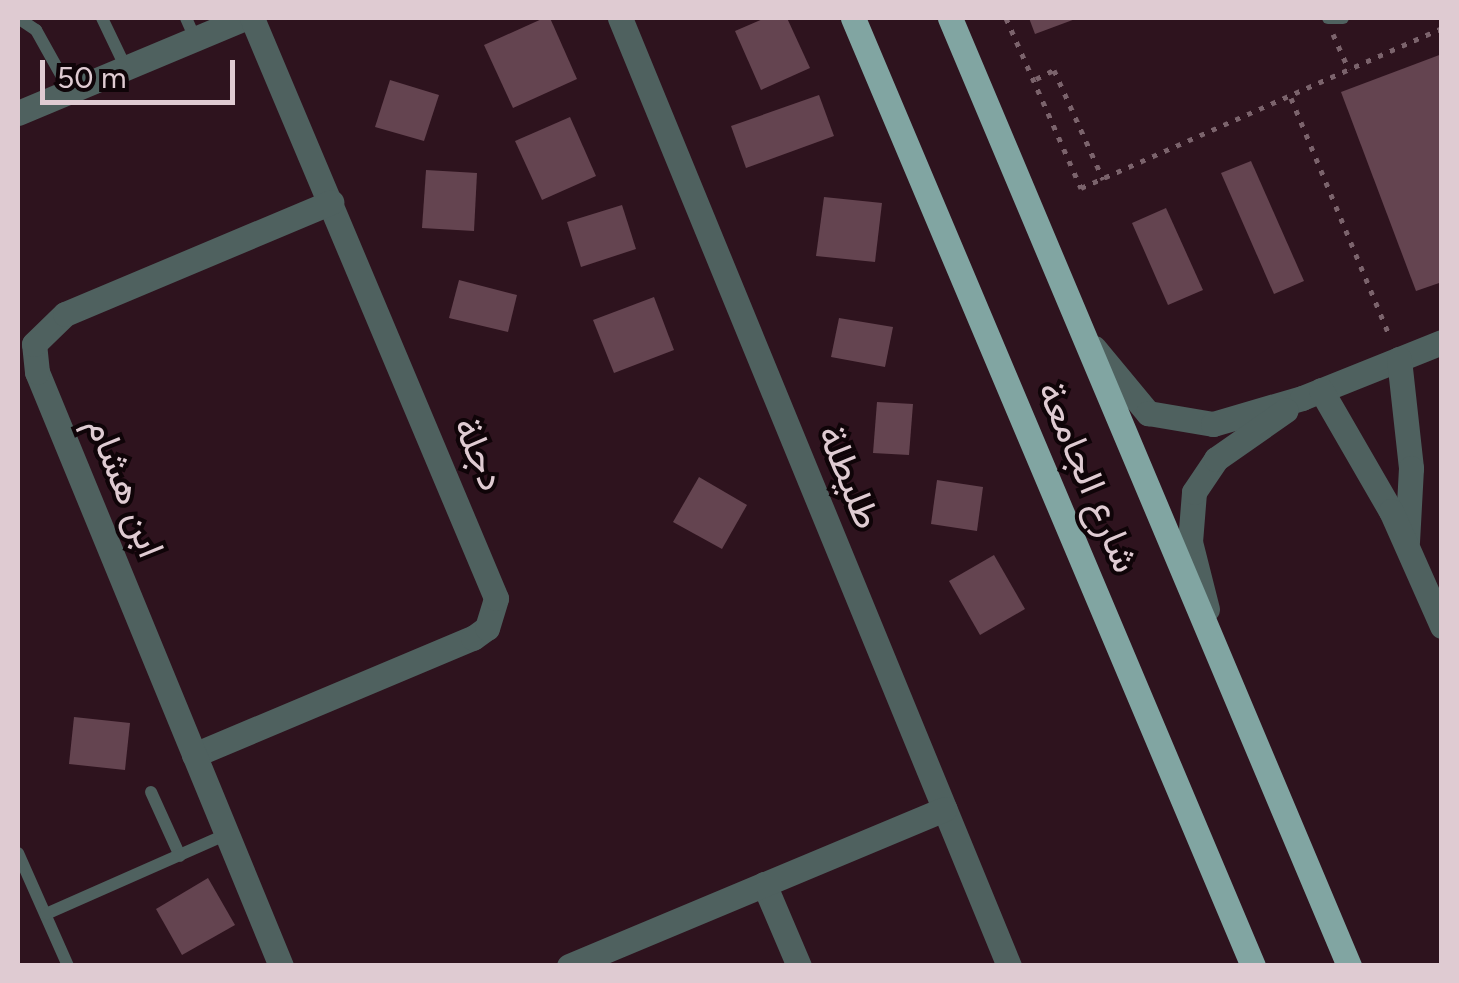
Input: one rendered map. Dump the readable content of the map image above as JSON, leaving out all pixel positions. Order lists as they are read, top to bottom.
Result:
{
  "streets": {
    "main road": ["شارع الجامعة"],
    "street": ["دجلة", "طليطلة", "ابن هشام"]
  },
  "crossings": [
    ["دجلة", "ابن هشام"]
  ],
  "scale_bar": "50 m"
}
